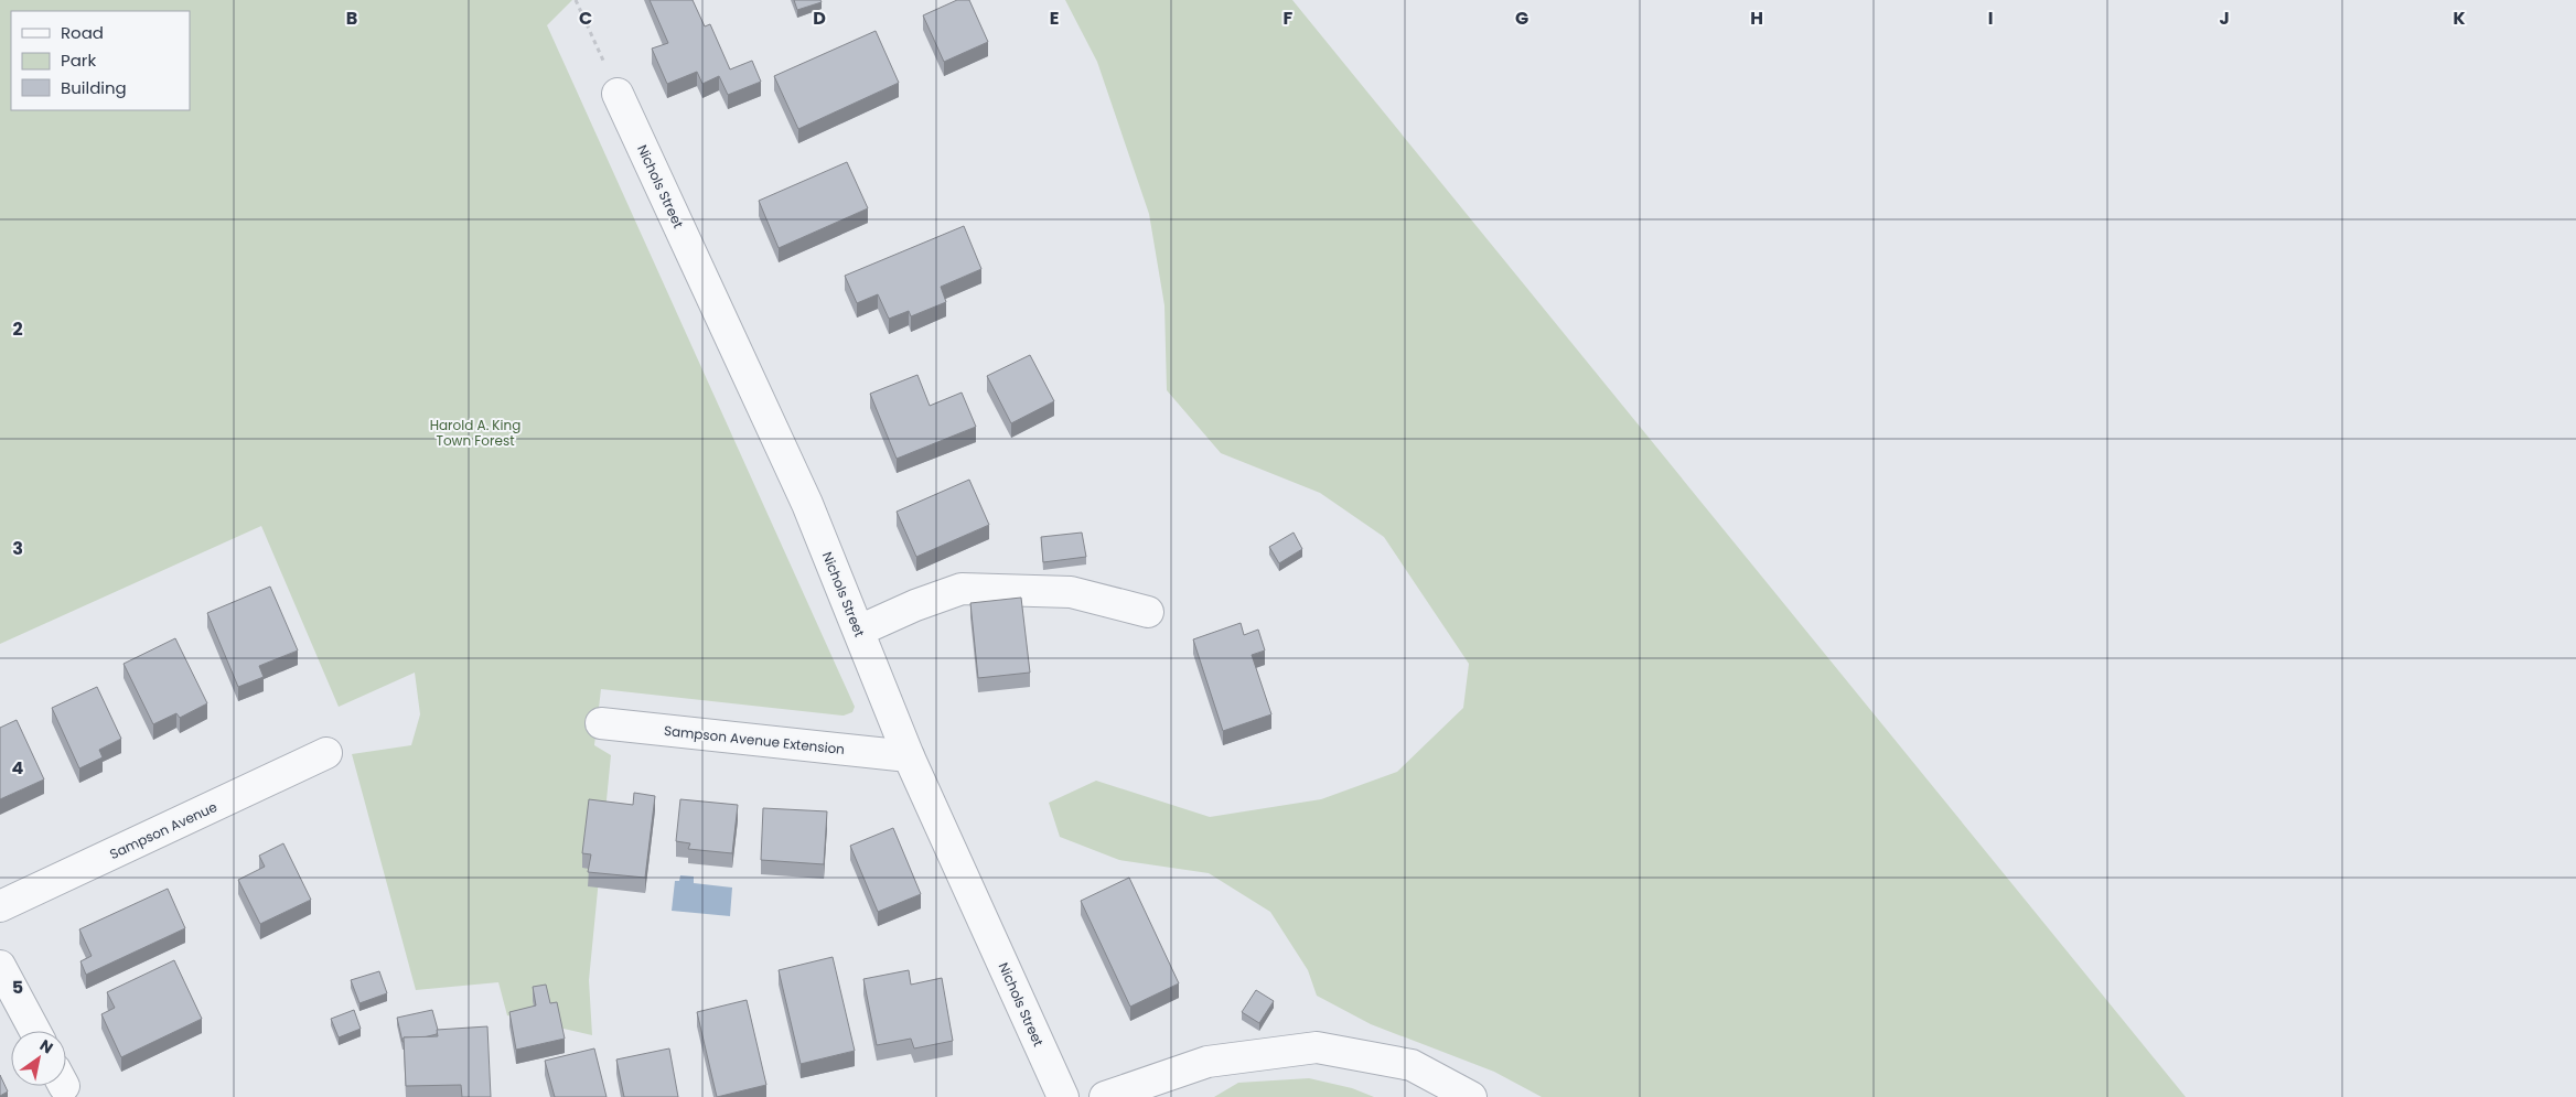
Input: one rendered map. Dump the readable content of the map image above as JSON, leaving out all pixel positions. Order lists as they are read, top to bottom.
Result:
{
  "streets": {
    "street": ["Nichols Street", "Sampson Avenue Extension", "Sampson Avenue"]
  },
  "crossings": [
    ["Nichols Street", "Sampson Avenue Extension"]
  ],
  "parks": ["Harold A. King Town Forest"],
  "legend": ["Road", "Park", "Building"],
  "north": "top right",
  "grid": {
    "columns": [
      "B",
      "C",
      "D",
      "E",
      "F",
      "G",
      "H",
      "I",
      "J",
      "K"
    ],
    "rows": [
      "2",
      "3",
      "4",
      "5"
    ]
  }
}
